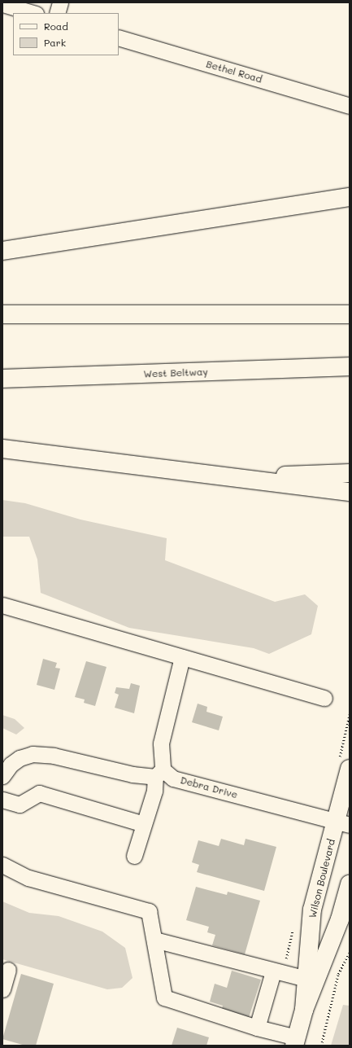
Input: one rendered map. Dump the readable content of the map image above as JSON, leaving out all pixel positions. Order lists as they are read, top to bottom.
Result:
{
  "streets": {
    "main road": ["West Beltway", "Wilson Boulevard"],
    "street": ["Bethel Road", "Debra Drive"]
  },
  "crossings": [
    ["Debra Drive", "Wilson Boulevard"]
  ],
  "legend": ["Road", "Park"]
}
